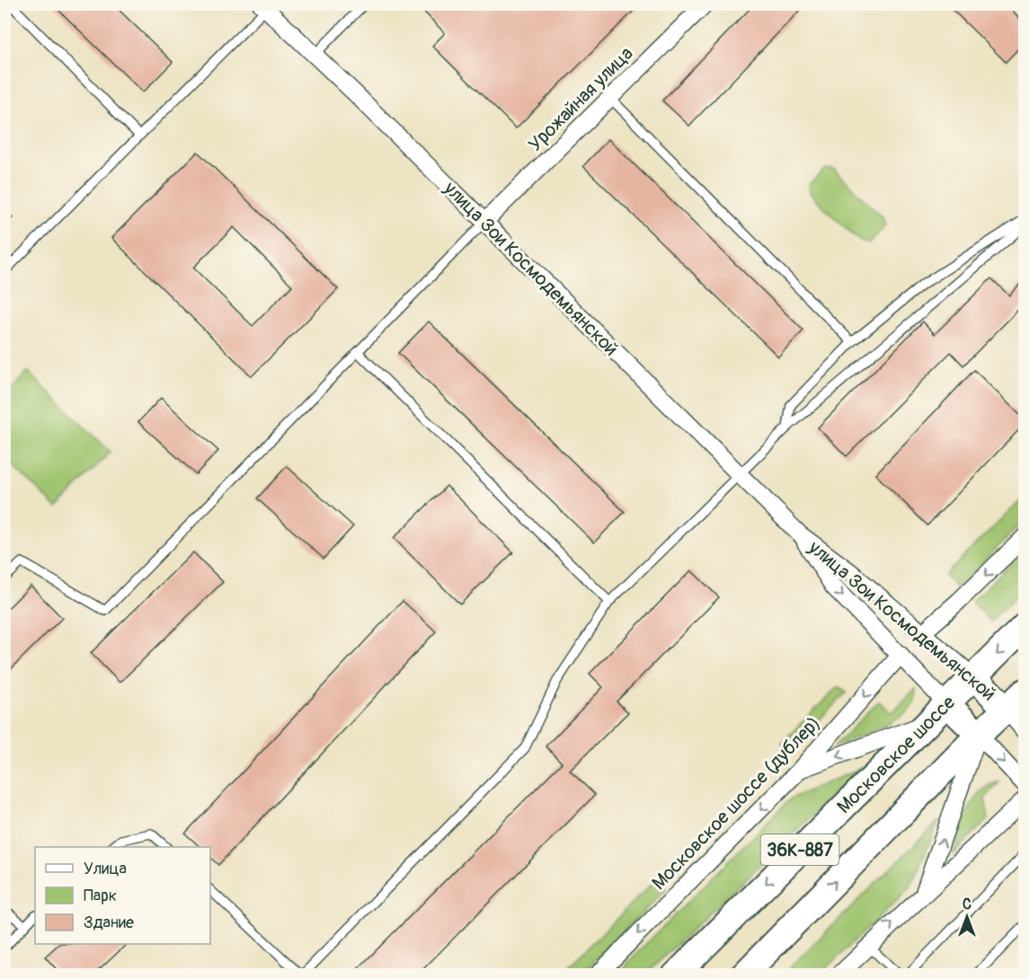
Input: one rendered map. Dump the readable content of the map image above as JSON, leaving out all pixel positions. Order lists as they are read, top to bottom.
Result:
{
  "streets": {
    "main road": ["улица Зои Космодемьянской", "Московское шоссе", "36К-887"],
    "street": ["Урожайная улица", "Московское шоссе (дублер)"]
  },
  "crossings": [
    ["Урожайная улица", "улица Зои Космодемьянской"],
    ["улица Зои Космодемьянской", "Московское шоссе"],
    ["улица Зои Космодемьянской", "Московское шоссе (дублер)"],
    ["улица Зои Космодемьянской", "36К-887"]
  ],
  "one_way": ["Московское шоссе (дублер)"],
  "legend": ["Улица", "Парк", "Здание"],
  "north": "top"
}
